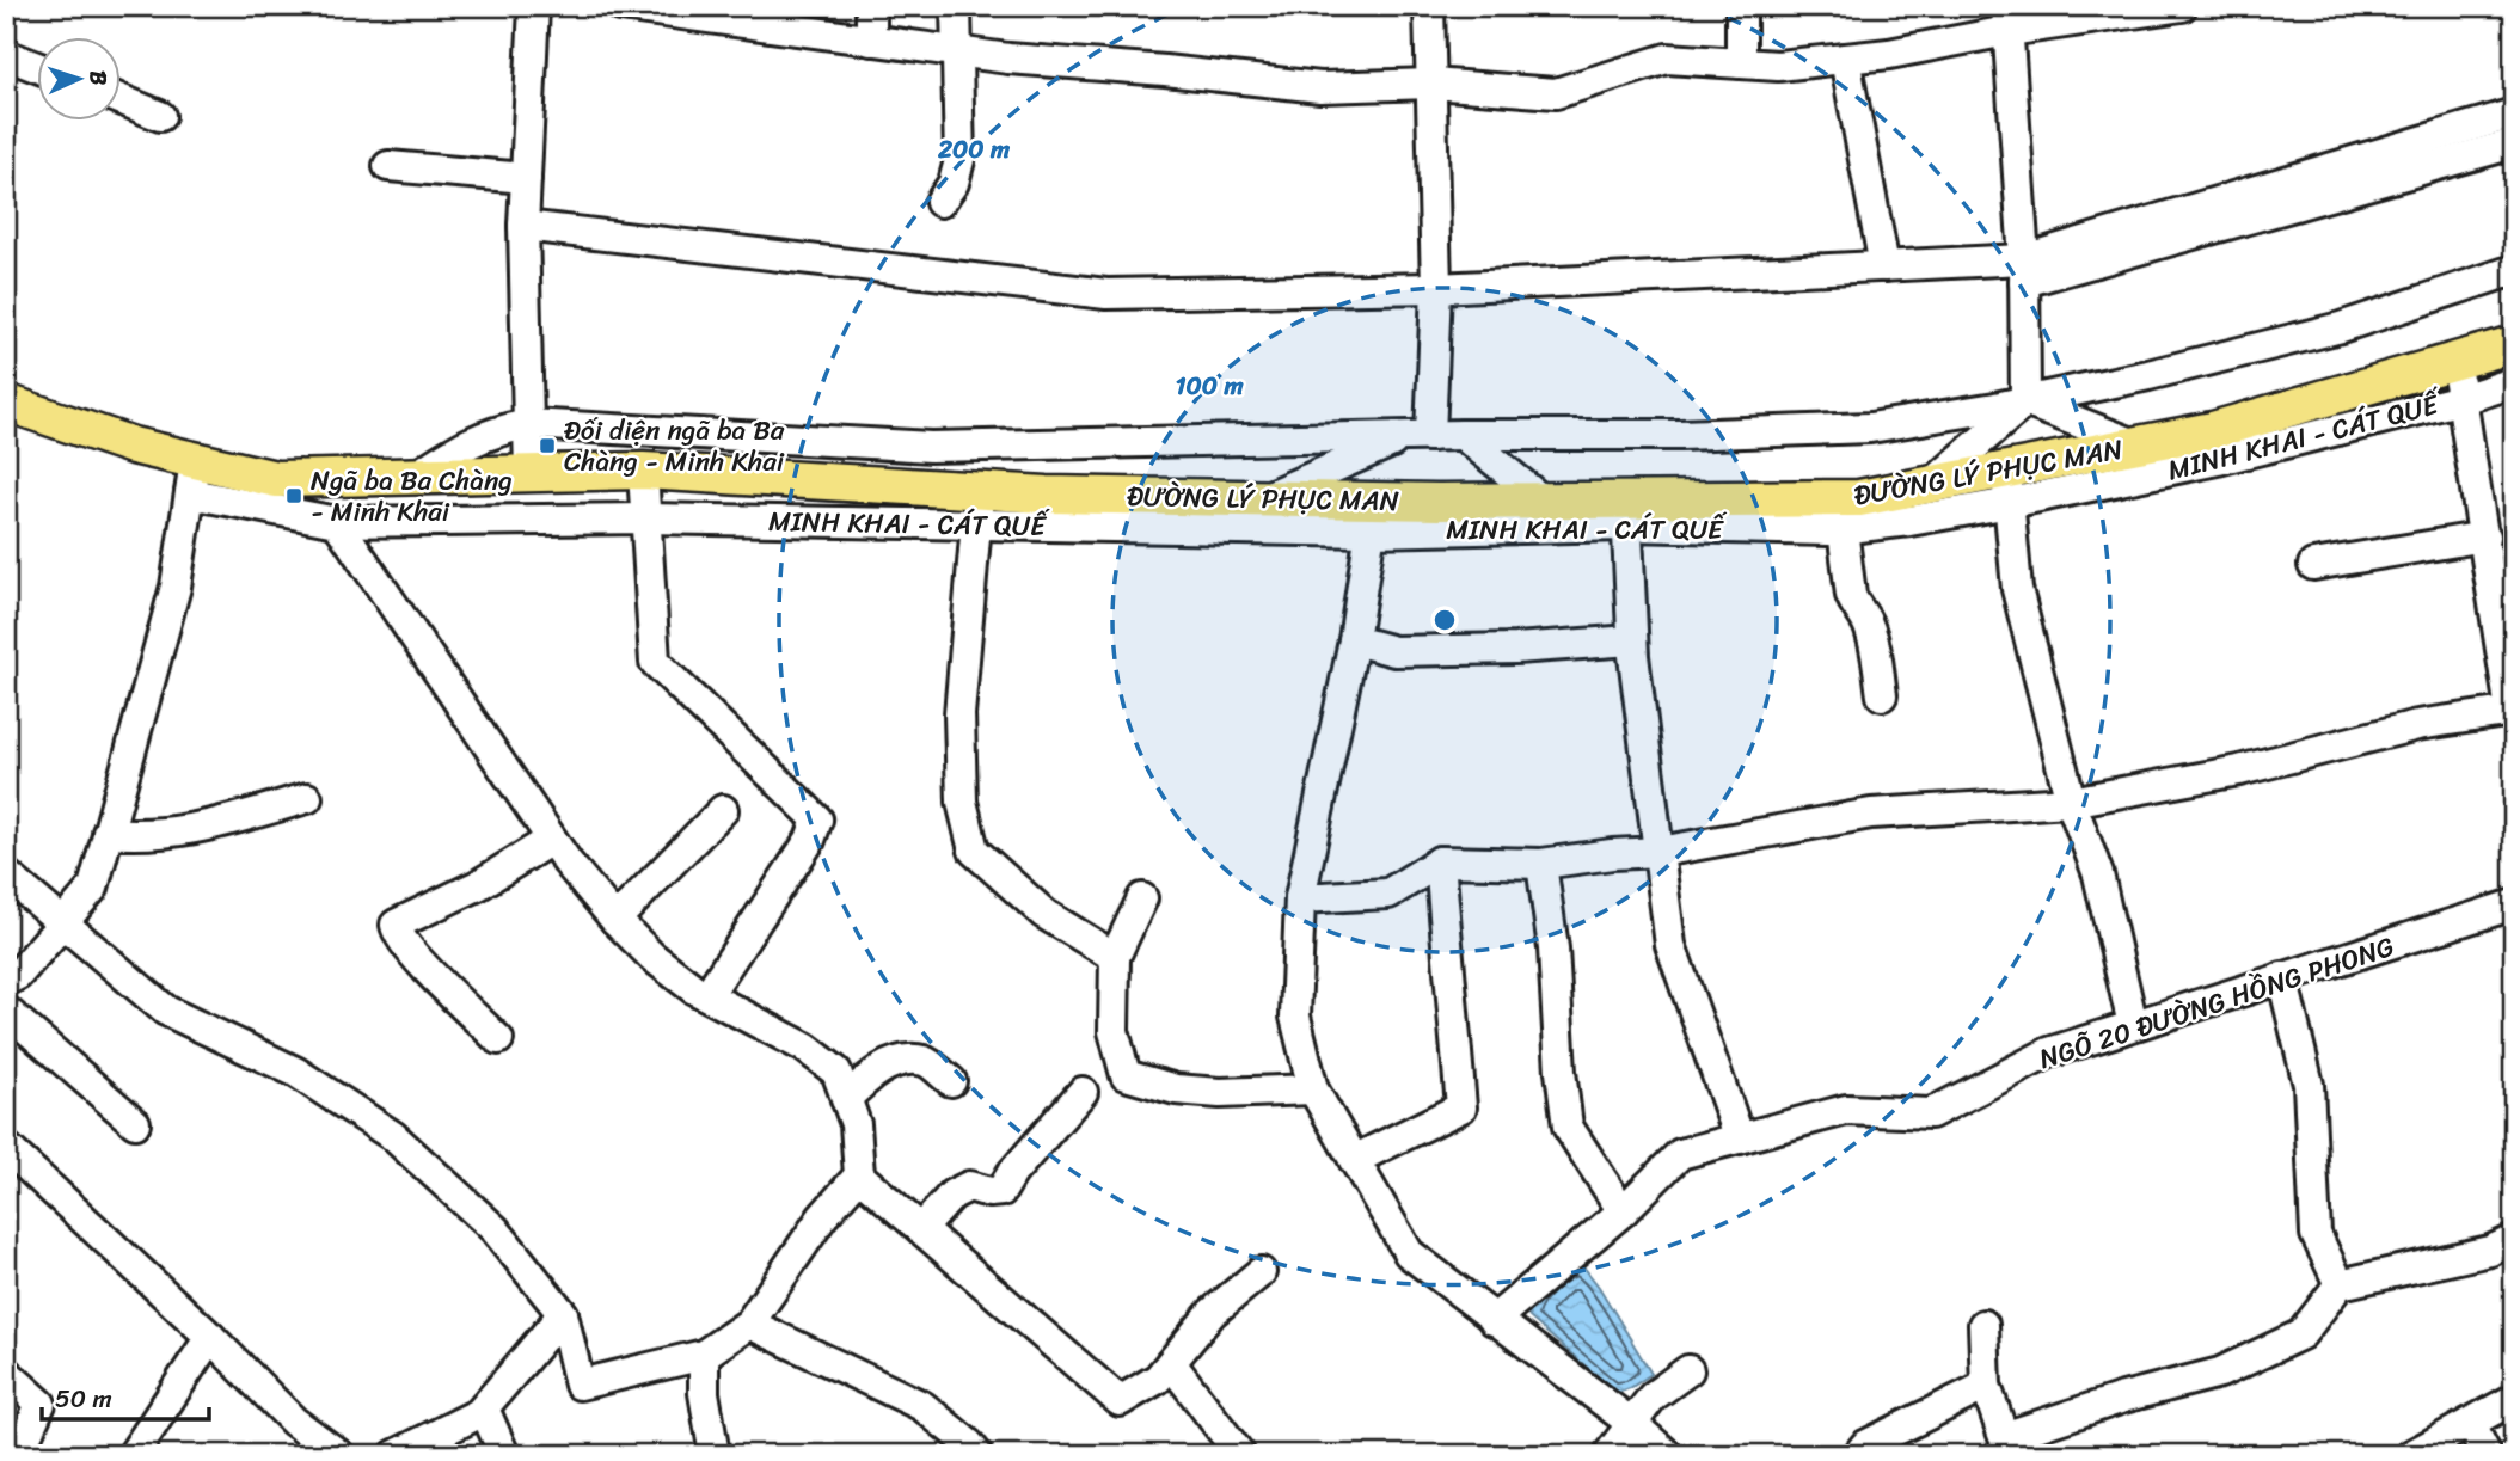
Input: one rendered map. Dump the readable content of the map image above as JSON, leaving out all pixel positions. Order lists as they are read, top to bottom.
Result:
{
  "streets": {
    "main road": ["ĐƯỜNG LÝ PHỤC MAN"],
    "street": ["MINH KHAI - CÁT QUẾ", "NGÕ 20 ĐƯỜNG HỒNG PHONG"]
  },
  "crossings": [
    ["MINH KHAI - CÁT QUẾ", "ĐƯỜNG LÝ PHỤC MAN"]
  ],
  "places": {
    "transit": ["Đối diện ngã ba Ba Chàng - Minh Khai", "Ngã ba Ba Chàng - Minh Khai"]
  },
  "scale_bar": "50 m",
  "north": "right",
  "rings": ["200 m", "100 m"]
}
